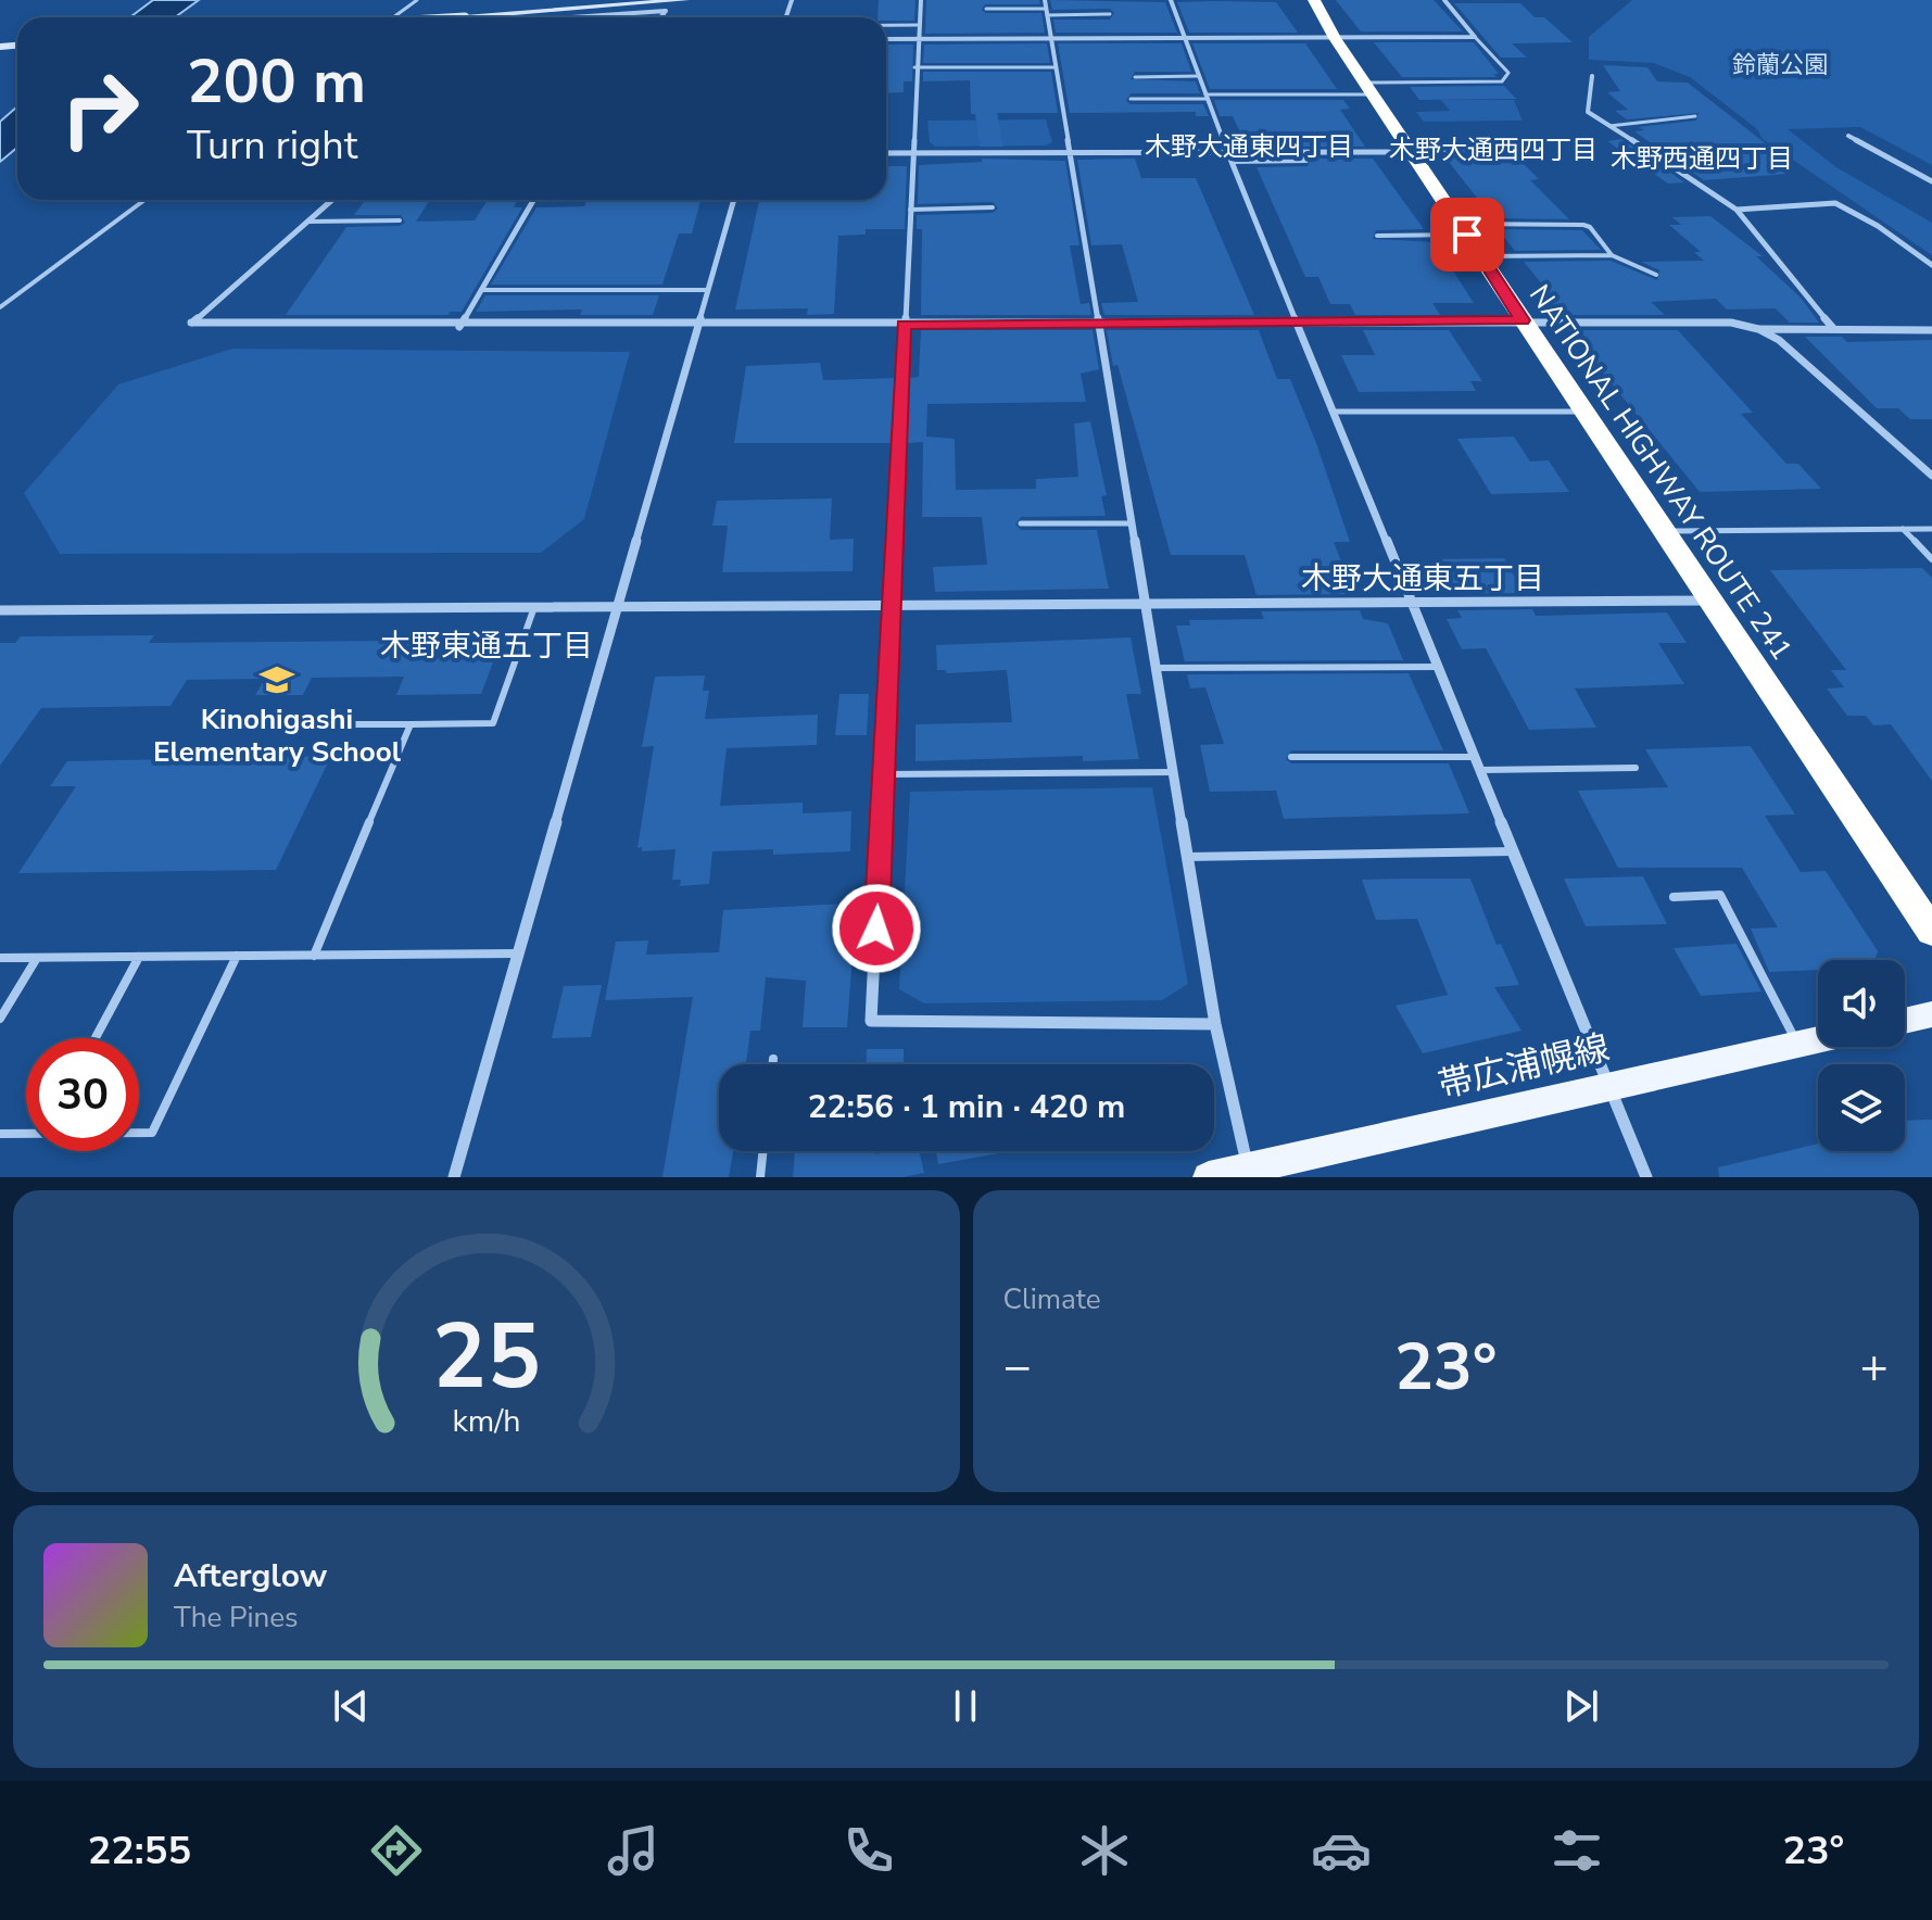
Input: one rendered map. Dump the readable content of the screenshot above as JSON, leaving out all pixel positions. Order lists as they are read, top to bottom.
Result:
{
  "streets": {
    "highway": ["NATIONAL HIGHWAY ROUTE 241"],
    "main road": ["帯広浦幌線"]
  },
  "districts": [
    "木野大通東四丁目",
    "木野大通西四丁目",
    "木野西通四丁目",
    "木野大通東五丁目",
    "木野東通五丁目"
  ],
  "parks": ["鈴蘭公園"],
  "places": {
    "school or university": ["Kinohigashi Elementary School"]
  },
  "page": {
    "turn": ["200 m", "Turn right"],
    "limit": "30",
    "trip": "22:56 · 1 min · 420 m",
    "tile": "Climate",
    "heat": ["−", "23°", "+"],
    "song": ["Afterglow", "The Pines"],
    "tabs": ["22:55", "23°"],
    "gauge": ["25", "km/h"]
  }
}
